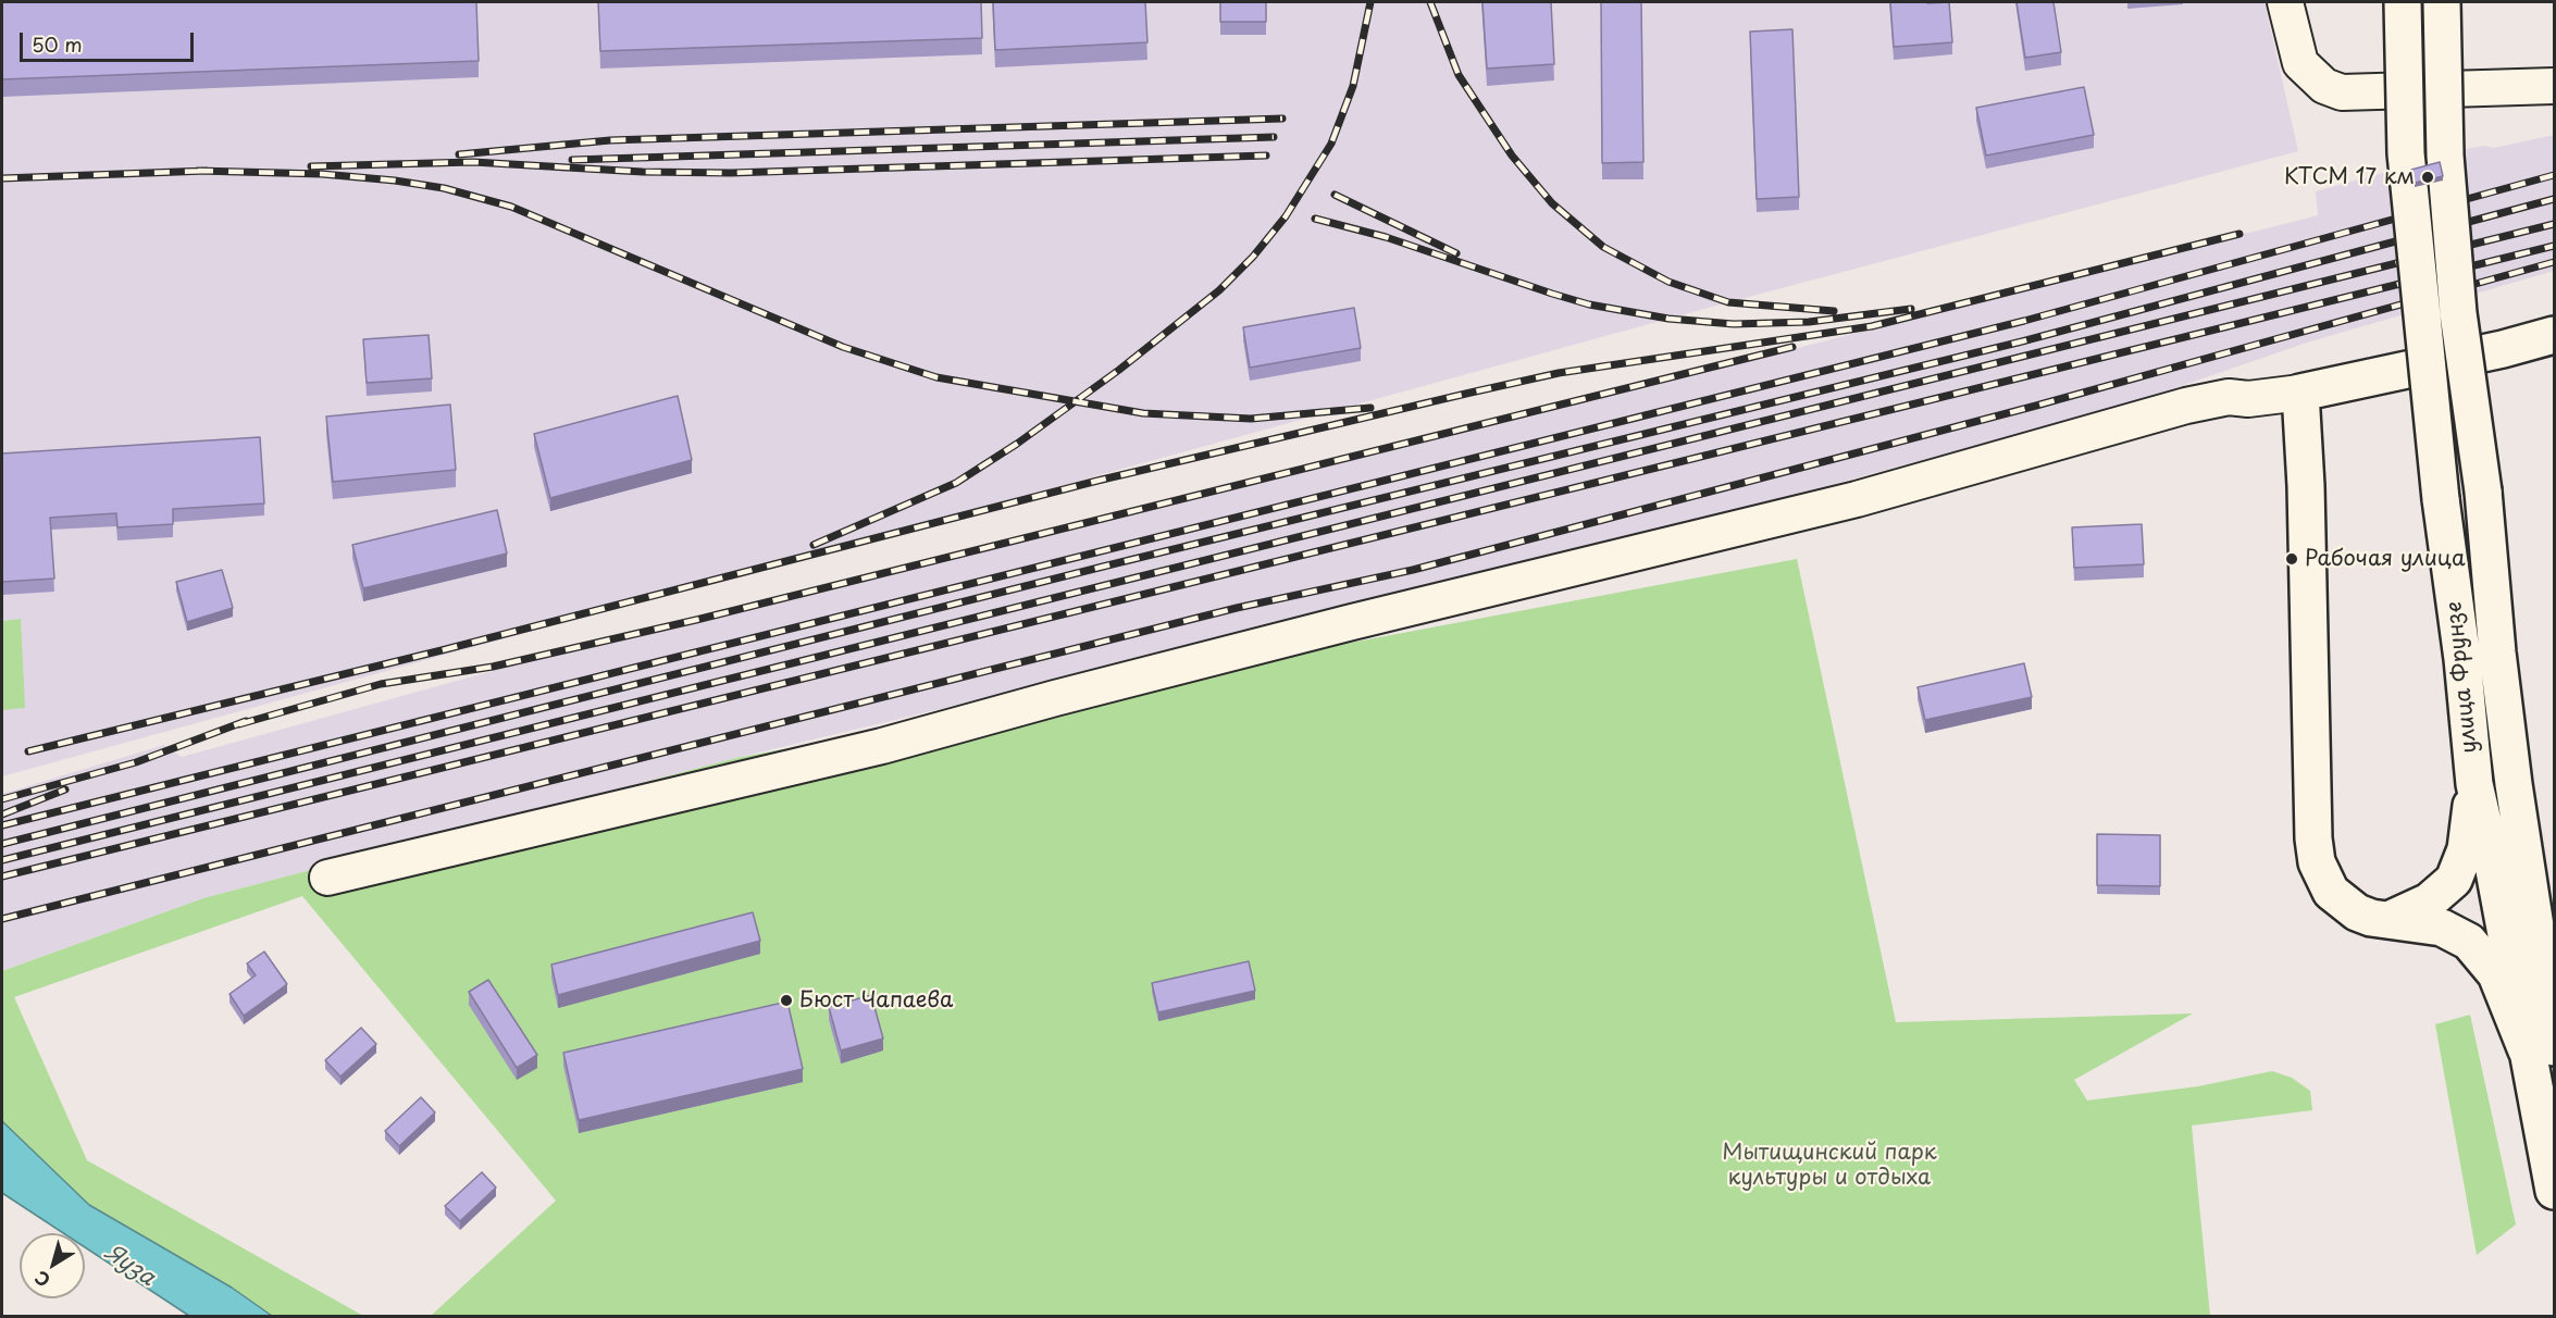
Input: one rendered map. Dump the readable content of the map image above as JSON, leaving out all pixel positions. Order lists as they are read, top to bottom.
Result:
{
  "streets": {
    "main road": ["улица Фрунзе"]
  },
  "water": ["Яуза"],
  "parks": ["Мытищинский парк культуры и отдыха"],
  "places": ["КТСМ 17 км", "Рабочая улица", "Бюст Чапаева"],
  "scale_bar": "50 m",
  "north": "bottom left"
}
